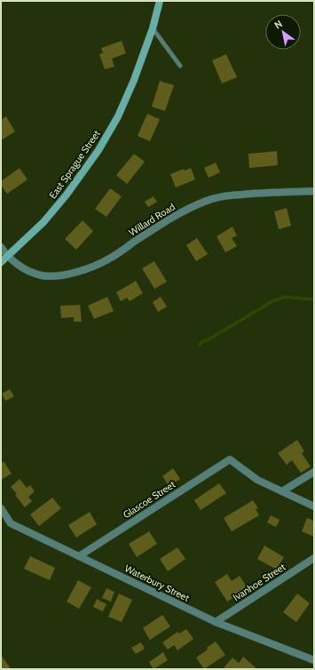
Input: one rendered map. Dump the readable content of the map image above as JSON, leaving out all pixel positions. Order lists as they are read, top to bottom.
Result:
{
  "streets": {
    "street": [
      "East Sprague Street",
      "Willard Road",
      "Glascoe Street",
      "Ivanhoe Street",
      "Waterbury Street"
    ]
  },
  "crossings": [
    ["East Sprague Street", "Willard Road"],
    ["Glascoe Street", "Waterbury Street"],
    ["Ivanhoe Street", "Waterbury Street"]
  ],
  "north": "top left"
}
